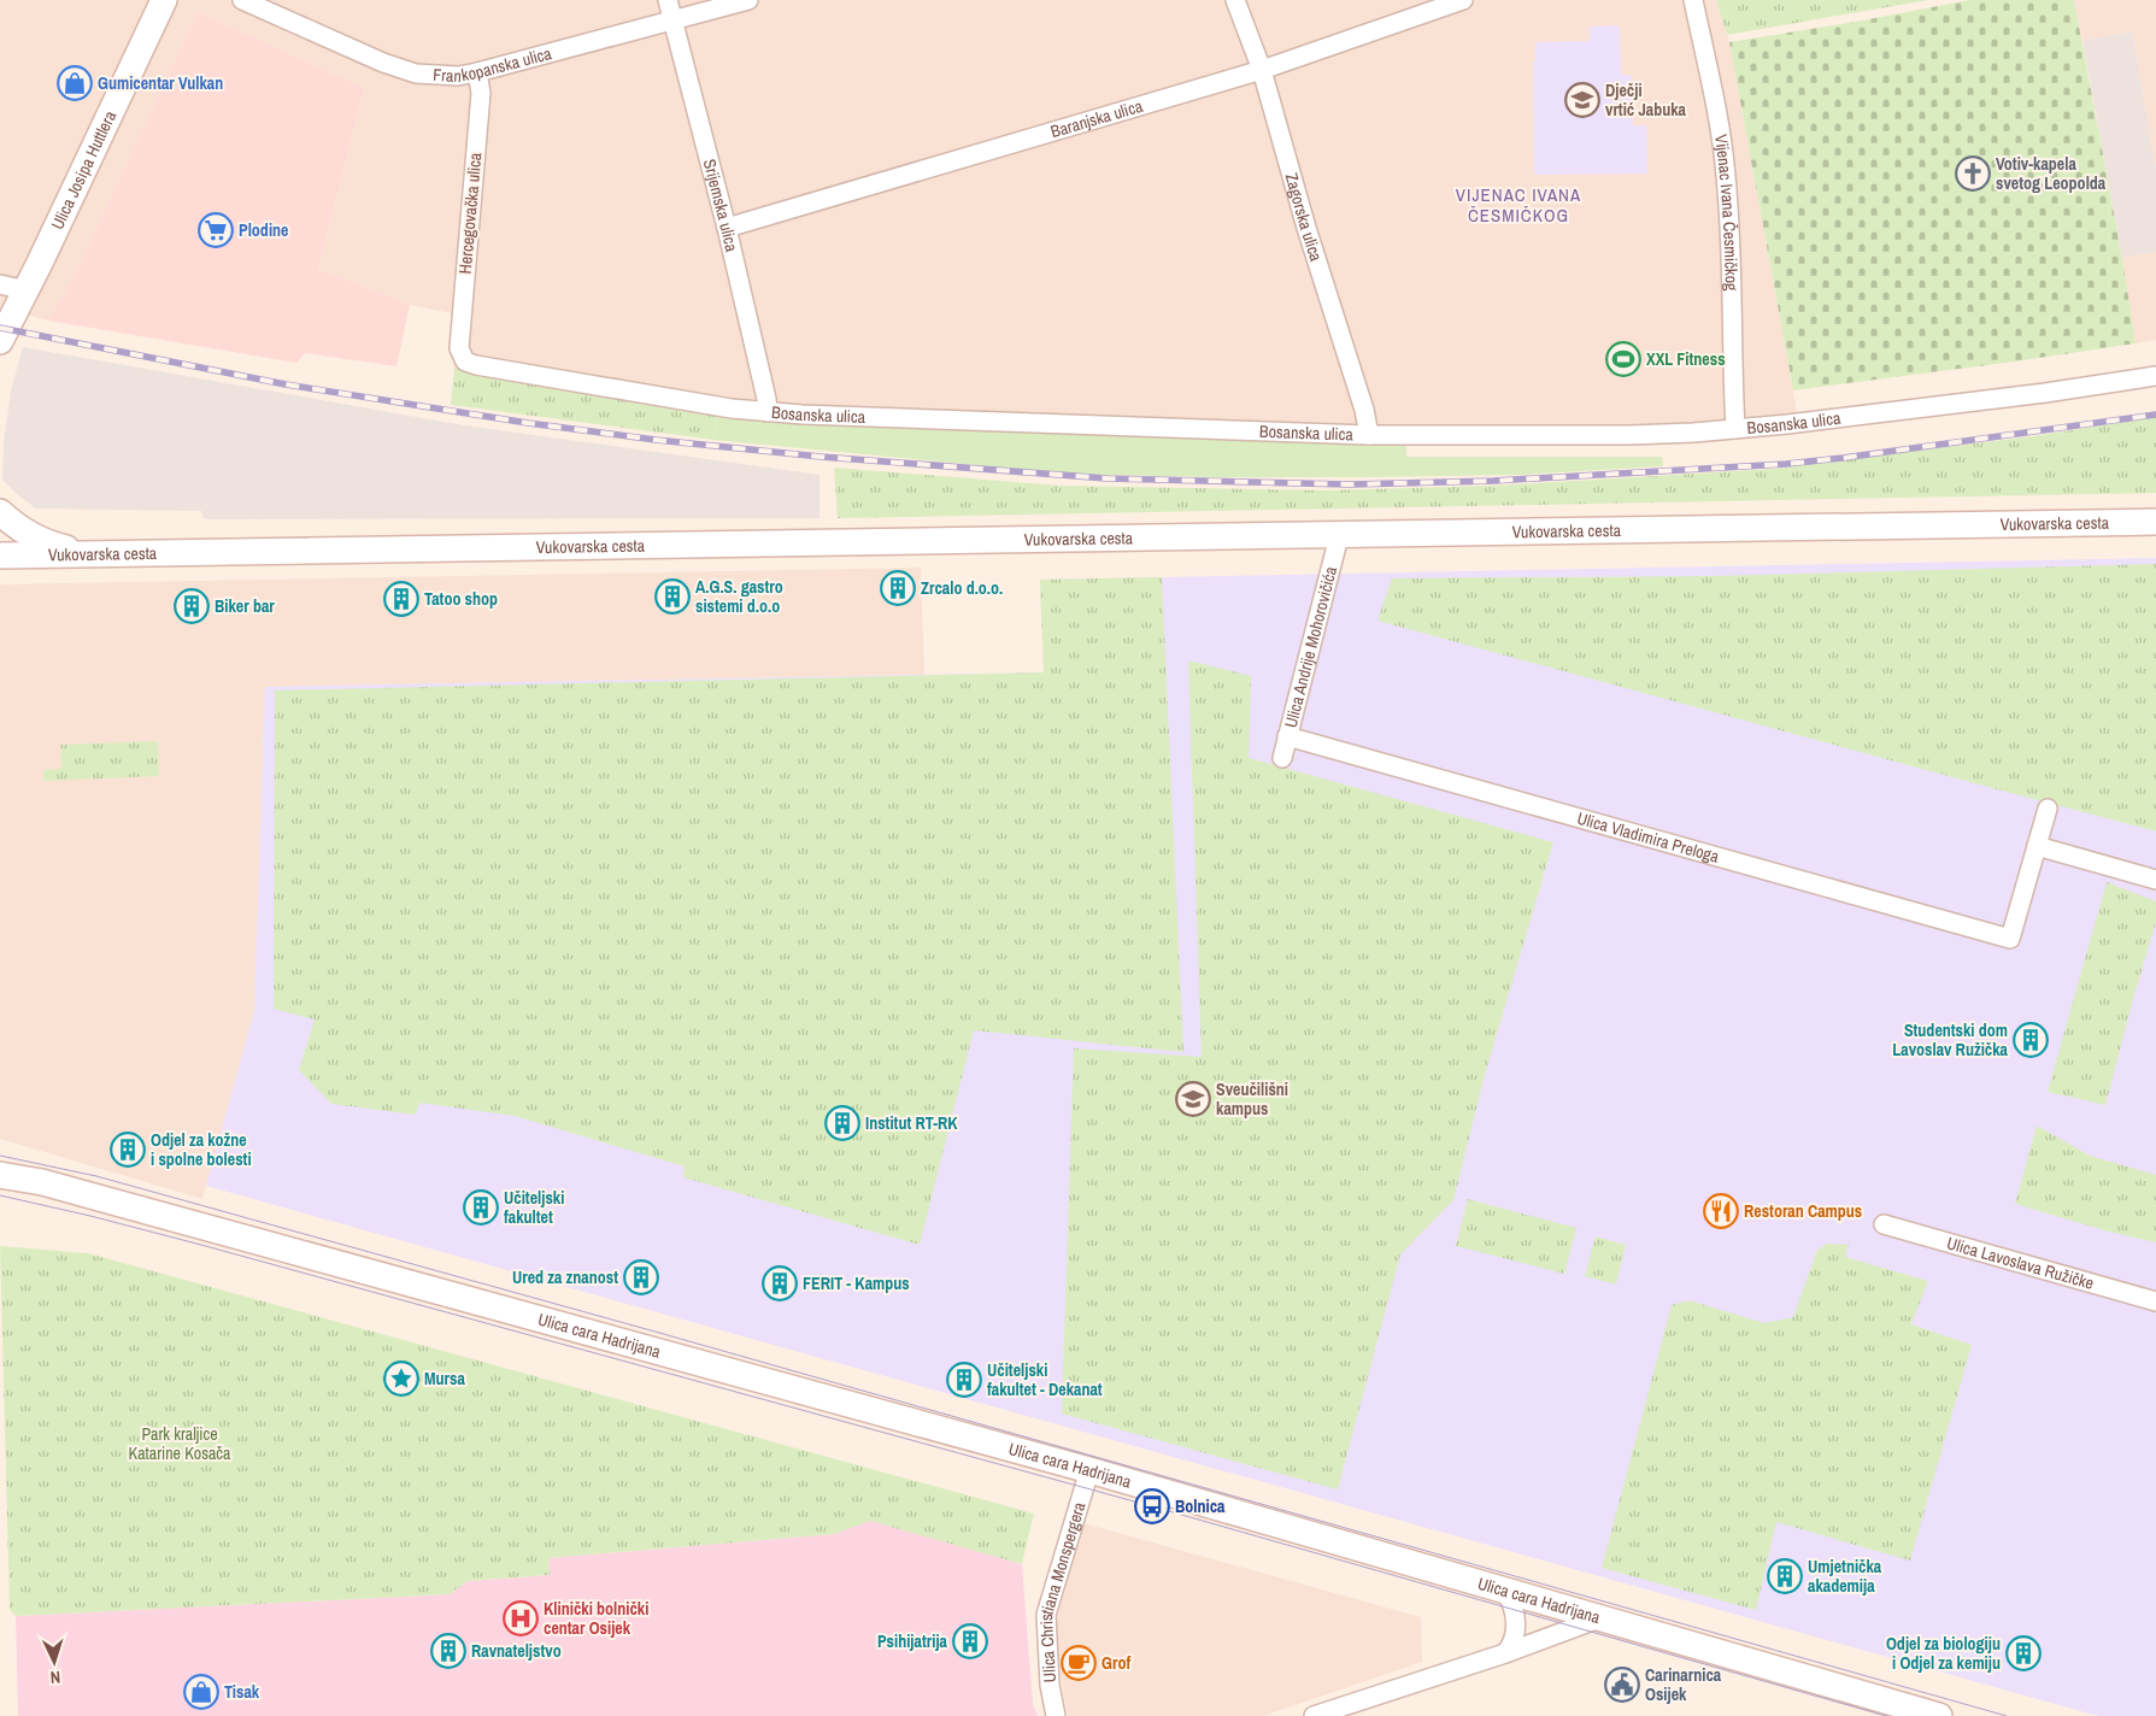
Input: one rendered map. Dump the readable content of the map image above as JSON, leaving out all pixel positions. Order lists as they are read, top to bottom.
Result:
{
  "streets": {
    "main road": ["Ulica Josipa Huttlera", "Vukovarska cesta", "Ulica cara Hadrijana"],
    "street": [
      "Frankopanska ulica",
      "Baranjska ulica",
      "Srijemska ulica",
      "Hercegovačka ulica",
      "Vijenac Ivana Česmičkog",
      "Zagorska ulica",
      "Bosanska ulica",
      "Ulica Andrije Mohorovičića",
      "Ulica Vladimira Preloga",
      "Ulica Lavoslava Ružičke",
      "Ulica Christiana Monspergera"
    ]
  },
  "crossings": [
    ["Frankopanska ulica", "Srijemska ulica"],
    ["Frankopanska ulica", "Hercegovačka ulica"],
    ["Baranjska ulica", "Srijemska ulica"],
    ["Baranjska ulica", "Zagorska ulica"],
    ["Srijemska ulica", "Bosanska ulica"],
    ["Hercegovačka ulica", "Bosanska ulica"],
    ["Vijenac Ivana Česmičkog", "Bosanska ulica"],
    ["Zagorska ulica", "Bosanska ulica"],
    ["Vukovarska cesta", "Ulica Andrije Mohorovičića"],
    ["Ulica Andrije Mohorovičića", "Ulica Vladimira Preloga"],
    ["Ulica cara Hadrijana", "Ulica Christiana Monspergera"]
  ],
  "districts": ["VIJENAC IVANA ČESMIČKOG"],
  "parks": ["Park kraljice Katarine Kosača"],
  "places": {
    "shop": ["Gumicentar Vulkan", "Tisak"],
    "school or university": ["Dječji vrtić Jabuka", "Sveučilišni kampus"],
    "church": ["Votiv-kapela svetog Leopolda"],
    "supermarket": ["Plodine"],
    "sports": ["XXL Fitness"],
    "building": [
      "Zrcalo d.o.o.",
      "A.G.S. gastro sistemi d.o.o",
      "Tatoo shop",
      "Biker bar",
      "Studentski dom Lavoslav Ružička",
      "Institut RT-RK",
      "Odjel za kožne i spolne bolesti",
      "Učiteljski fakultet",
      "Ured za znanost",
      "FERIT - Kampus",
      "Učiteljski fakultet - Dekanat",
      "Umjetnička akademija",
      "Psihijatrija",
      "Ravnateljstvo",
      "Odjel za biologiju i Odjel za kemiju"
    ],
    "restaurant": ["Restoran Campus"],
    "place": ["Mursa"],
    "bus stop": ["Bolnica"],
    "hospital": ["Klinički bolnički centar Osijek"],
    "cafe": ["Grof"],
    "public building": ["Carinarnica Osijek"]
  },
  "north": "bottom"
}
